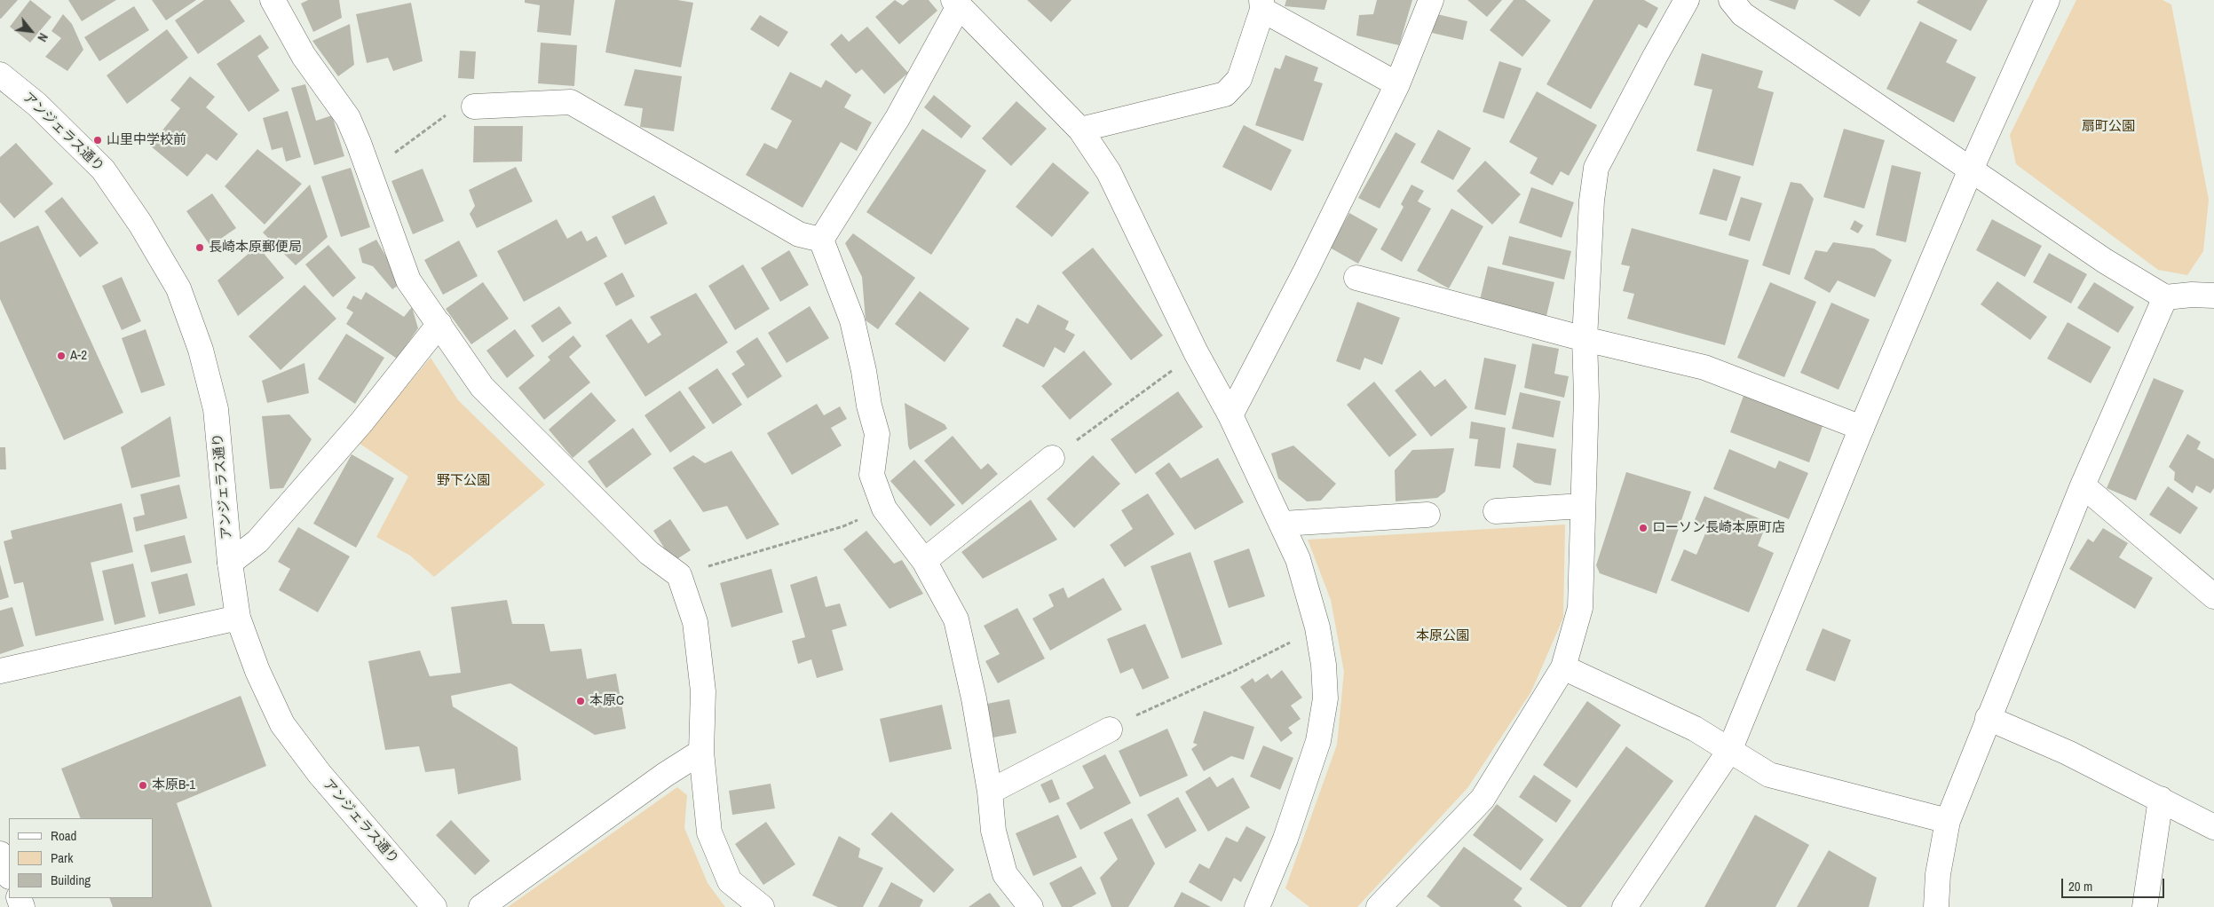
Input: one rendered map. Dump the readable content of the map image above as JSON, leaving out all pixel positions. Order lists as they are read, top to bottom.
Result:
{
  "streets": {
    "street": ["アンジェラス通り"]
  },
  "parks": ["扇町公園", "野下公園", "本原公園"],
  "places": [
    "山里中学校前",
    "長崎本原郵便局",
    "A-2",
    "ローソン長崎本原町店",
    "本原C",
    "本原B-1"
  ],
  "legend": ["Road", "Park", "Building"],
  "scale_bar": "20 m",
  "north": "bottom right"
}
